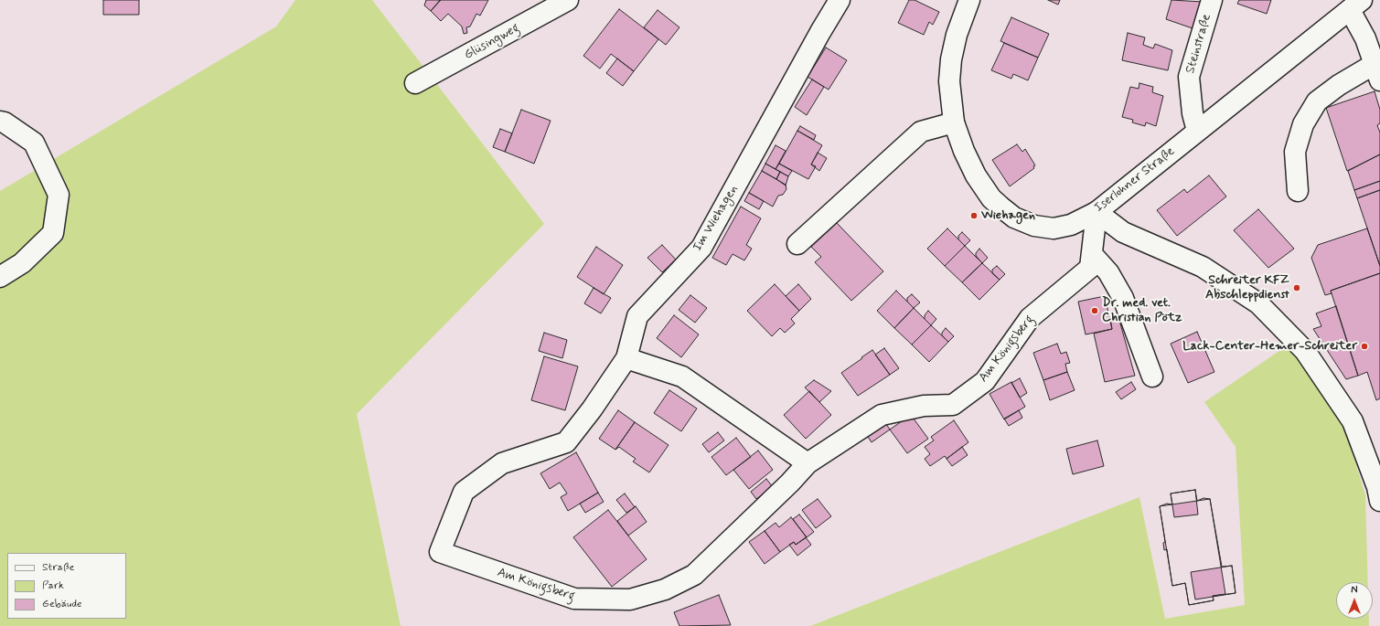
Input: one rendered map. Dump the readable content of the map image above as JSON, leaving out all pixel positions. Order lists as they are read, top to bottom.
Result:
{
  "streets": {
    "street": [
      "Glüsingweg",
      "Steinstraße",
      "Iserlohner Straße",
      "Im Wiehagen",
      "Am Königsberg"
    ]
  },
  "crossings": [
    ["Steinstraße", "Iserlohner Straße"],
    ["Iserlohner Straße", "Am Königsberg"],
    ["Im Wiehagen", "Am Königsberg"]
  ],
  "places": [
    "Wiehagen",
    "Schreiter KFZ Abschleppdienst",
    "Dr. med. vet. Christian Pötz",
    "Lack-Center-Hemer-Schreiter"
  ],
  "legend": ["Straße", "Park", "Gebäude"],
  "north": "top"
}
